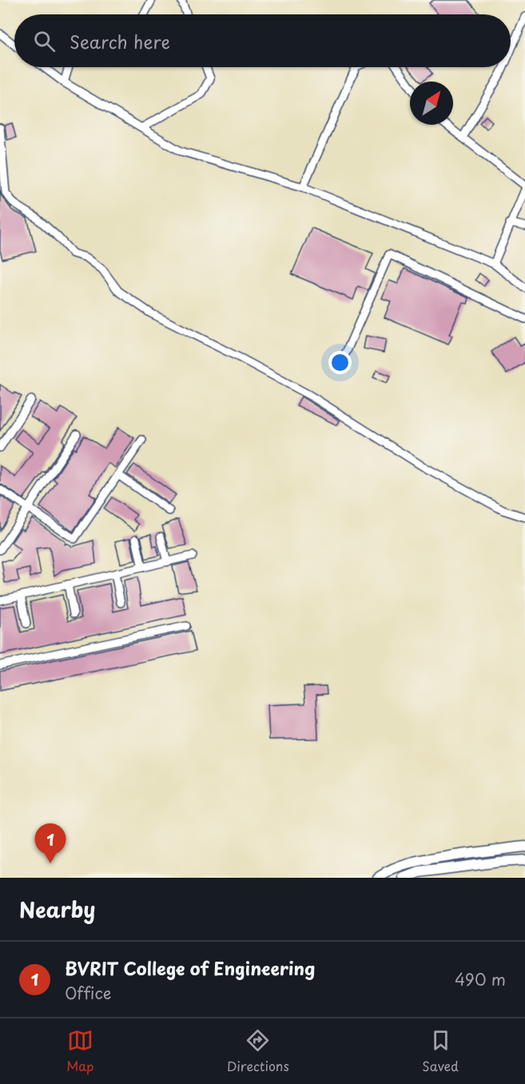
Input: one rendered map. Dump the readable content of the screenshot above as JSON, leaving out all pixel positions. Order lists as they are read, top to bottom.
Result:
{
  "north": "top right",
  "page": {
    "search": "Search here",
    "pins": "1",
    "heading": "Nearby",
    "list": [
      {
        "mark": "1",
        "name": "BVRIT College of Engineering",
        "note": "Office",
        "value": "490 m"
      }
    ],
    "nav": ["Map", "Directions", "Saved"]
  }
}
